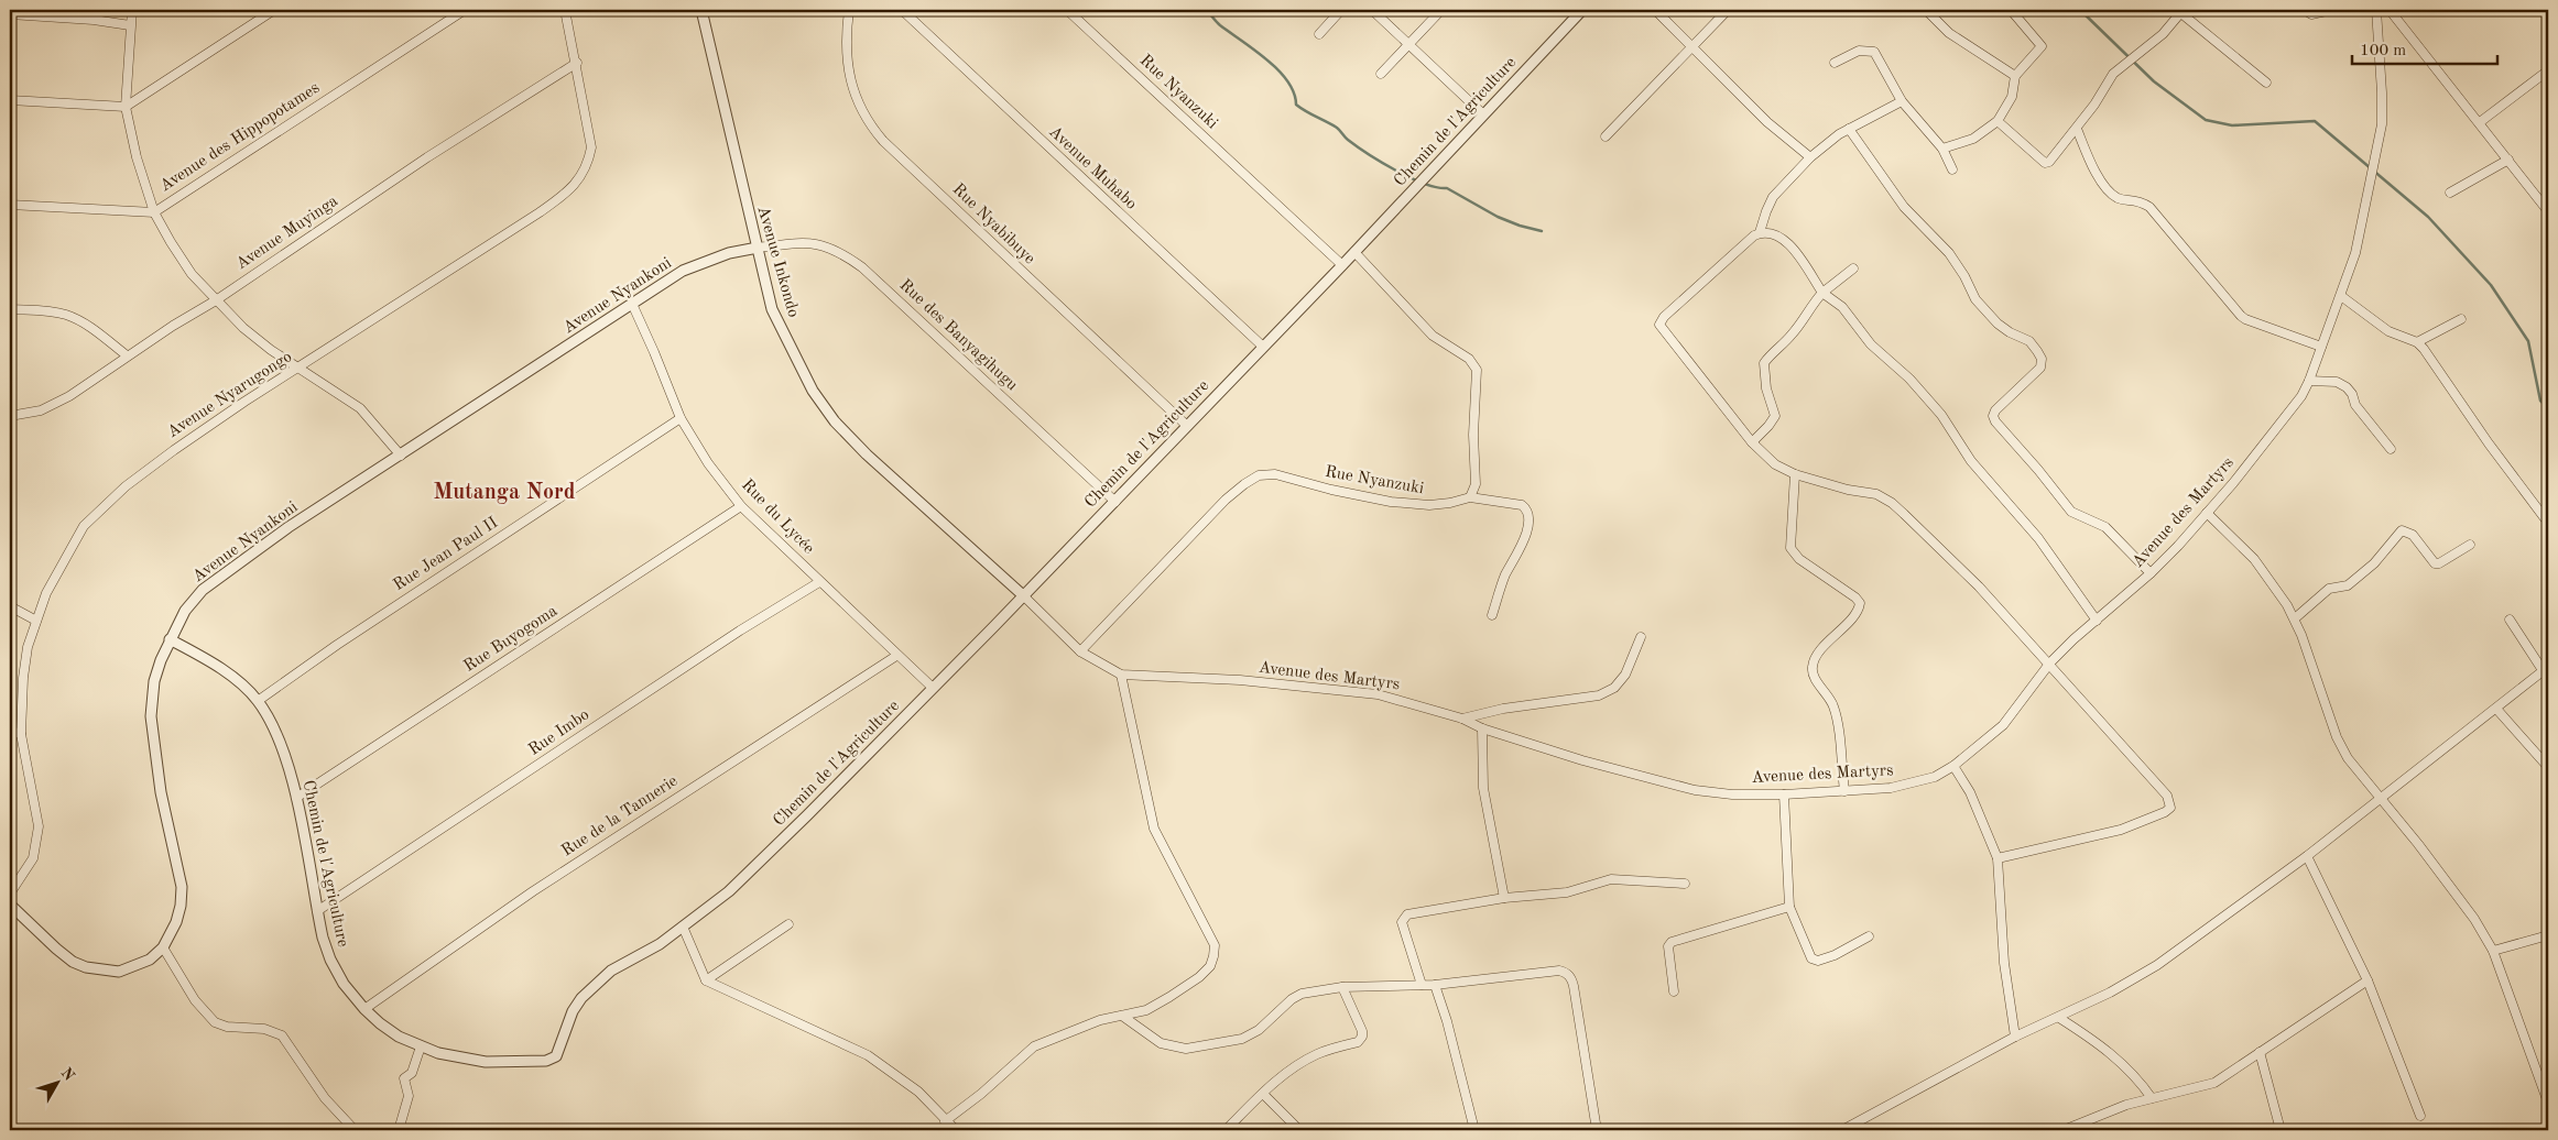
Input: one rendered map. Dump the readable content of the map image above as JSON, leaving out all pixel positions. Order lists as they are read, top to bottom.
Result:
{
  "streets": {
    "street": [
      "Rue Nyanzuki",
      "Chemin de l'Agriculture",
      "Avenue des Hippopotames",
      "Avenue Muhabo",
      "Rue Nyabibuye",
      "Avenue Muyinga",
      "Avenue Inkondo",
      "Avenue Nyankoni",
      "Rue des Banyagihugu",
      "Avenue Nyarugongo",
      "Avenue des Martyrs",
      "Rue du Lycée",
      "Rue Jean Paul II",
      "Rue Buyogoma",
      "Rue Imbo",
      "Rue de la Tannerie"
    ]
  },
  "crossings": [
    ["Rue Nyanzuki", "Chemin de l'Agriculture"],
    ["Rue Nyanzuki", "Avenue des Martyrs"],
    ["Chemin de l'Agriculture", "Avenue Muhabo"],
    ["Chemin de l'Agriculture", "Rue Nyabibuye"],
    ["Chemin de l'Agriculture", "Avenue Inkondo"],
    ["Chemin de l'Agriculture", "Avenue Nyankoni"],
    ["Chemin de l'Agriculture", "Rue des Banyagihugu"],
    ["Chemin de l'Agriculture", "Avenue des Martyrs"],
    ["Chemin de l'Agriculture", "Rue du Lycée"],
    ["Chemin de l'Agriculture", "Rue Jean Paul II"],
    ["Chemin de l'Agriculture", "Rue Buyogoma"],
    ["Chemin de l'Agriculture", "Rue Imbo"],
    ["Chemin de l'Agriculture", "Rue de la Tannerie"],
    ["Avenue Muyinga", "Avenue Nyarugongo"],
    ["Avenue Inkondo", "Avenue Nyankoni"],
    ["Avenue Inkondo", "Rue des Banyagihugu"],
    ["Avenue Inkondo", "Avenue des Martyrs"],
    ["Avenue Nyankoni", "Rue des Banyagihugu"],
    ["Avenue Nyankoni", "Rue du Lycée"],
    ["Rue du Lycée", "Rue Jean Paul II"],
    ["Rue du Lycée", "Rue Buyogoma"],
    ["Rue du Lycée", "Rue Imbo"],
    ["Rue du Lycée", "Rue de la Tannerie"]
  ],
  "districts": ["Mutanga Nord"],
  "scale_bar": "100 m",
  "north": "top right"
}
